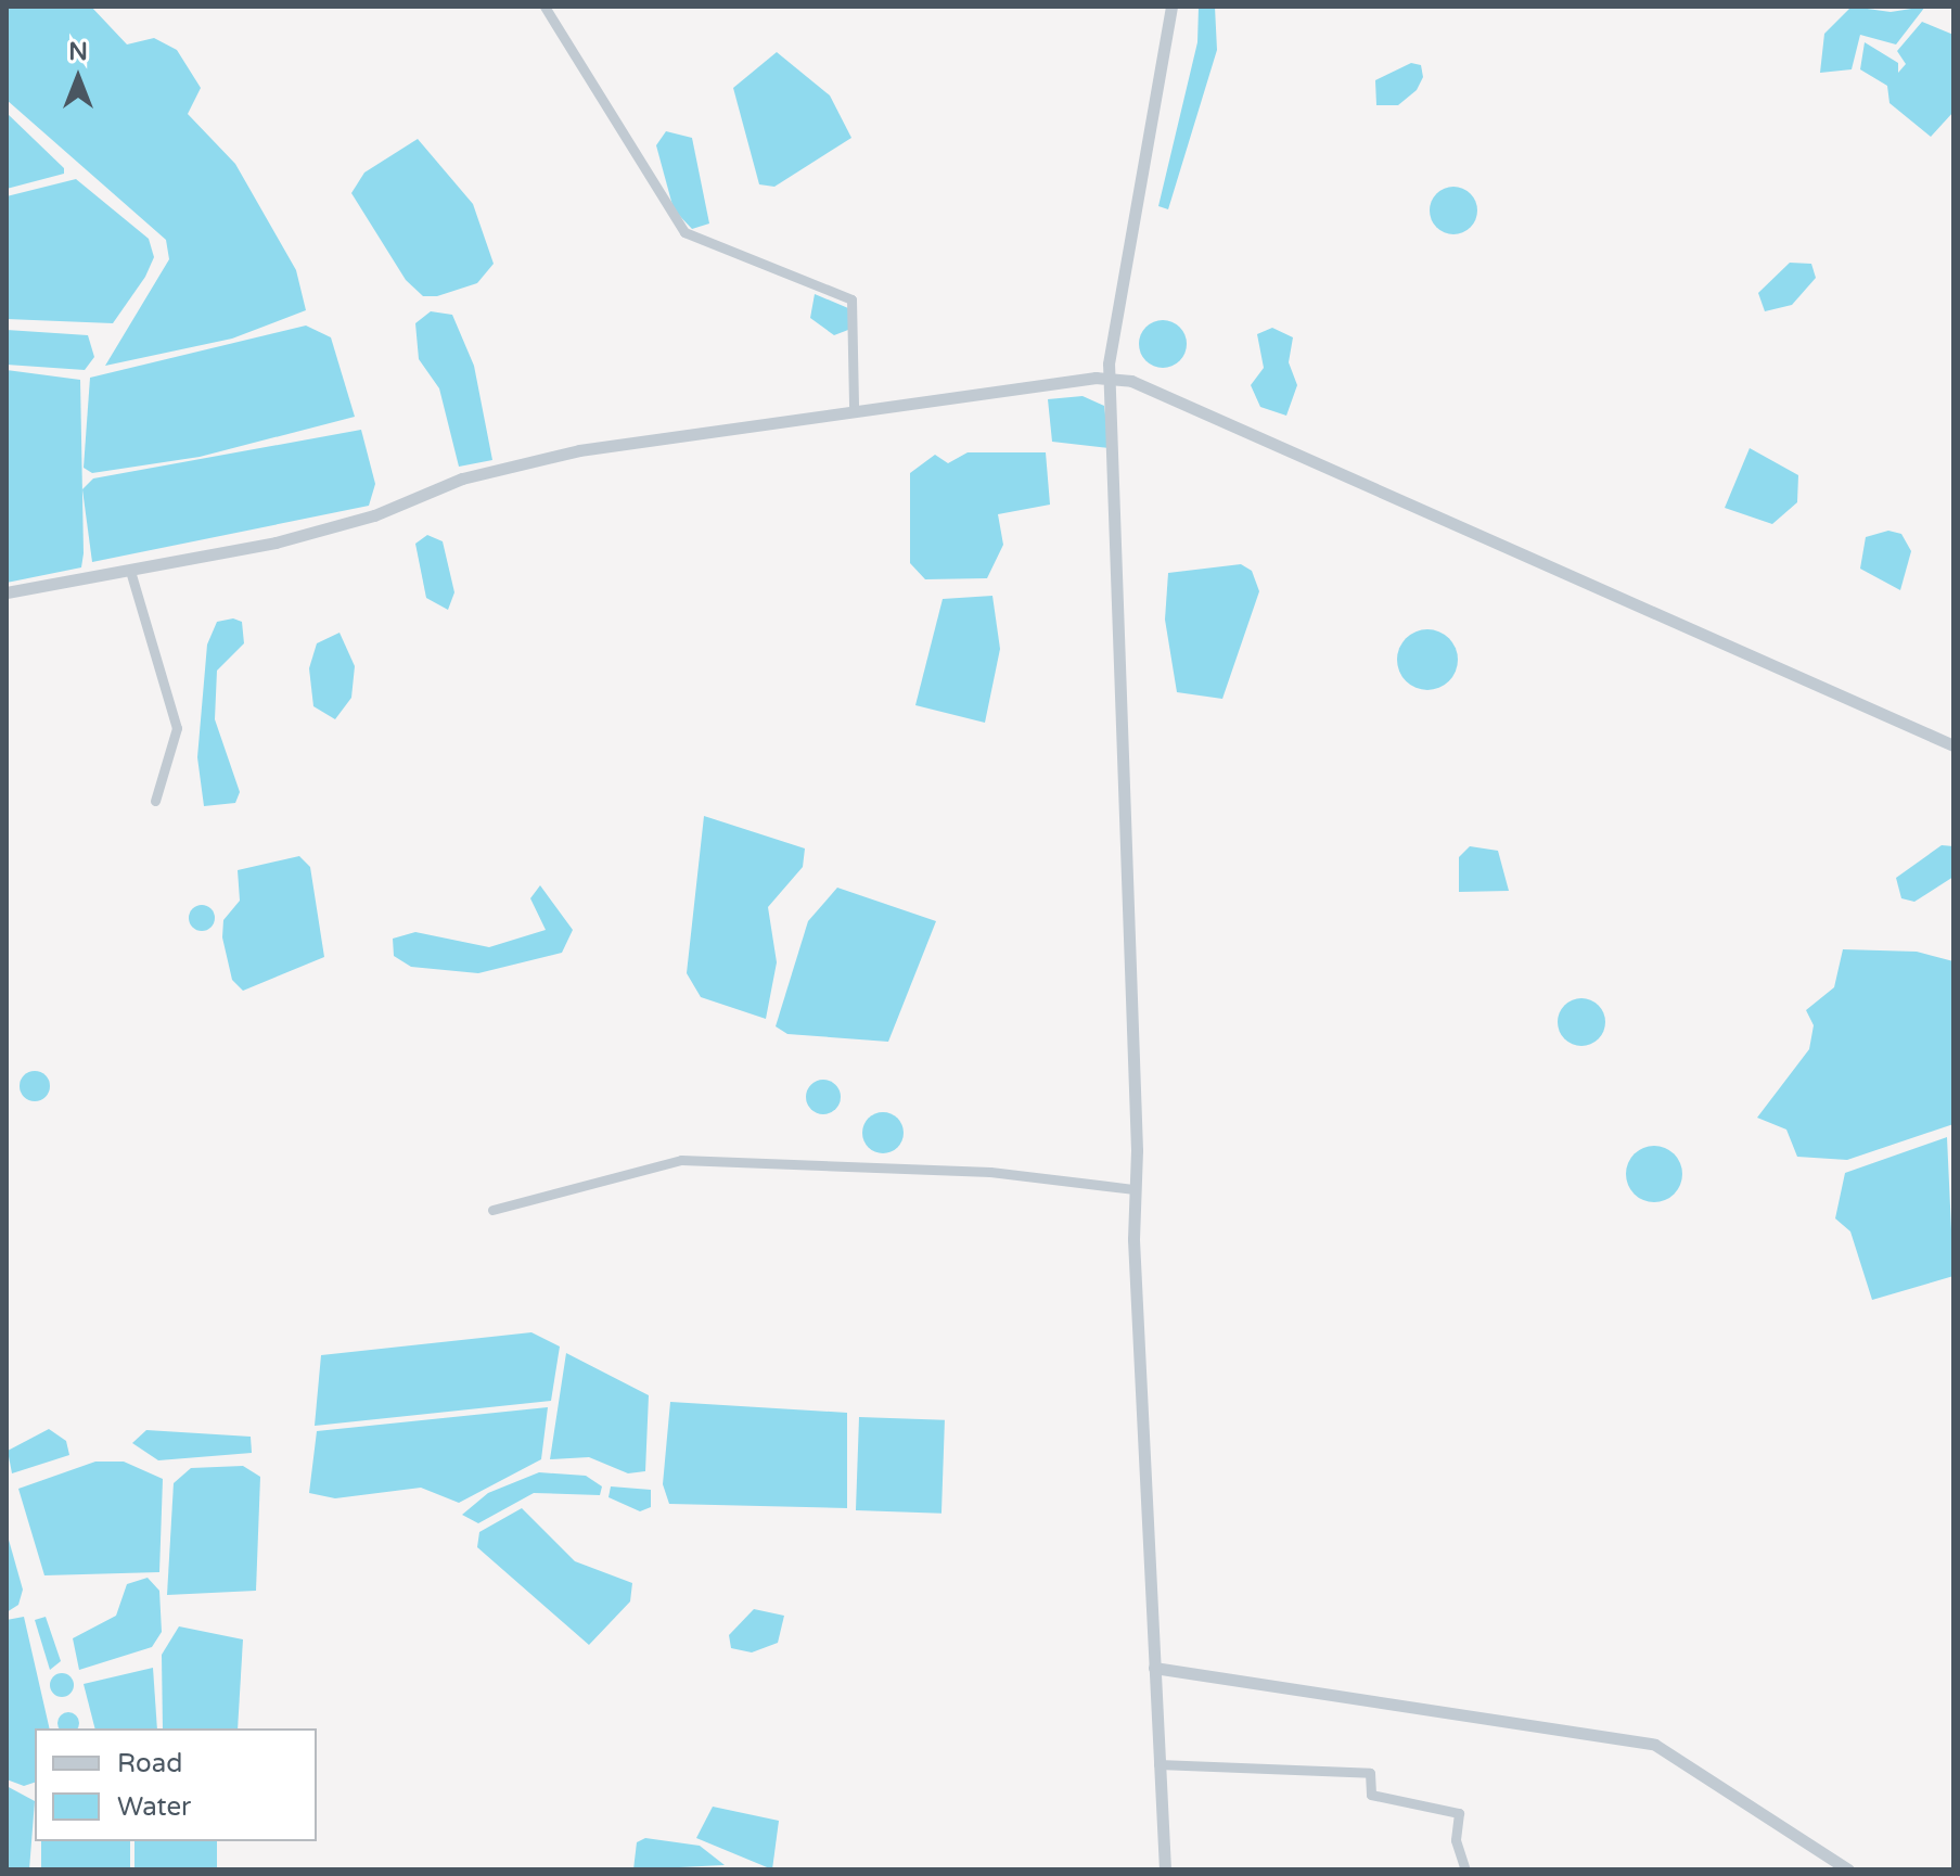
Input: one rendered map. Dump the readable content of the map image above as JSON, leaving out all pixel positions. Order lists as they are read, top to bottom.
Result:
{
  "legend": ["Road", "Water"],
  "north": "top"
}
